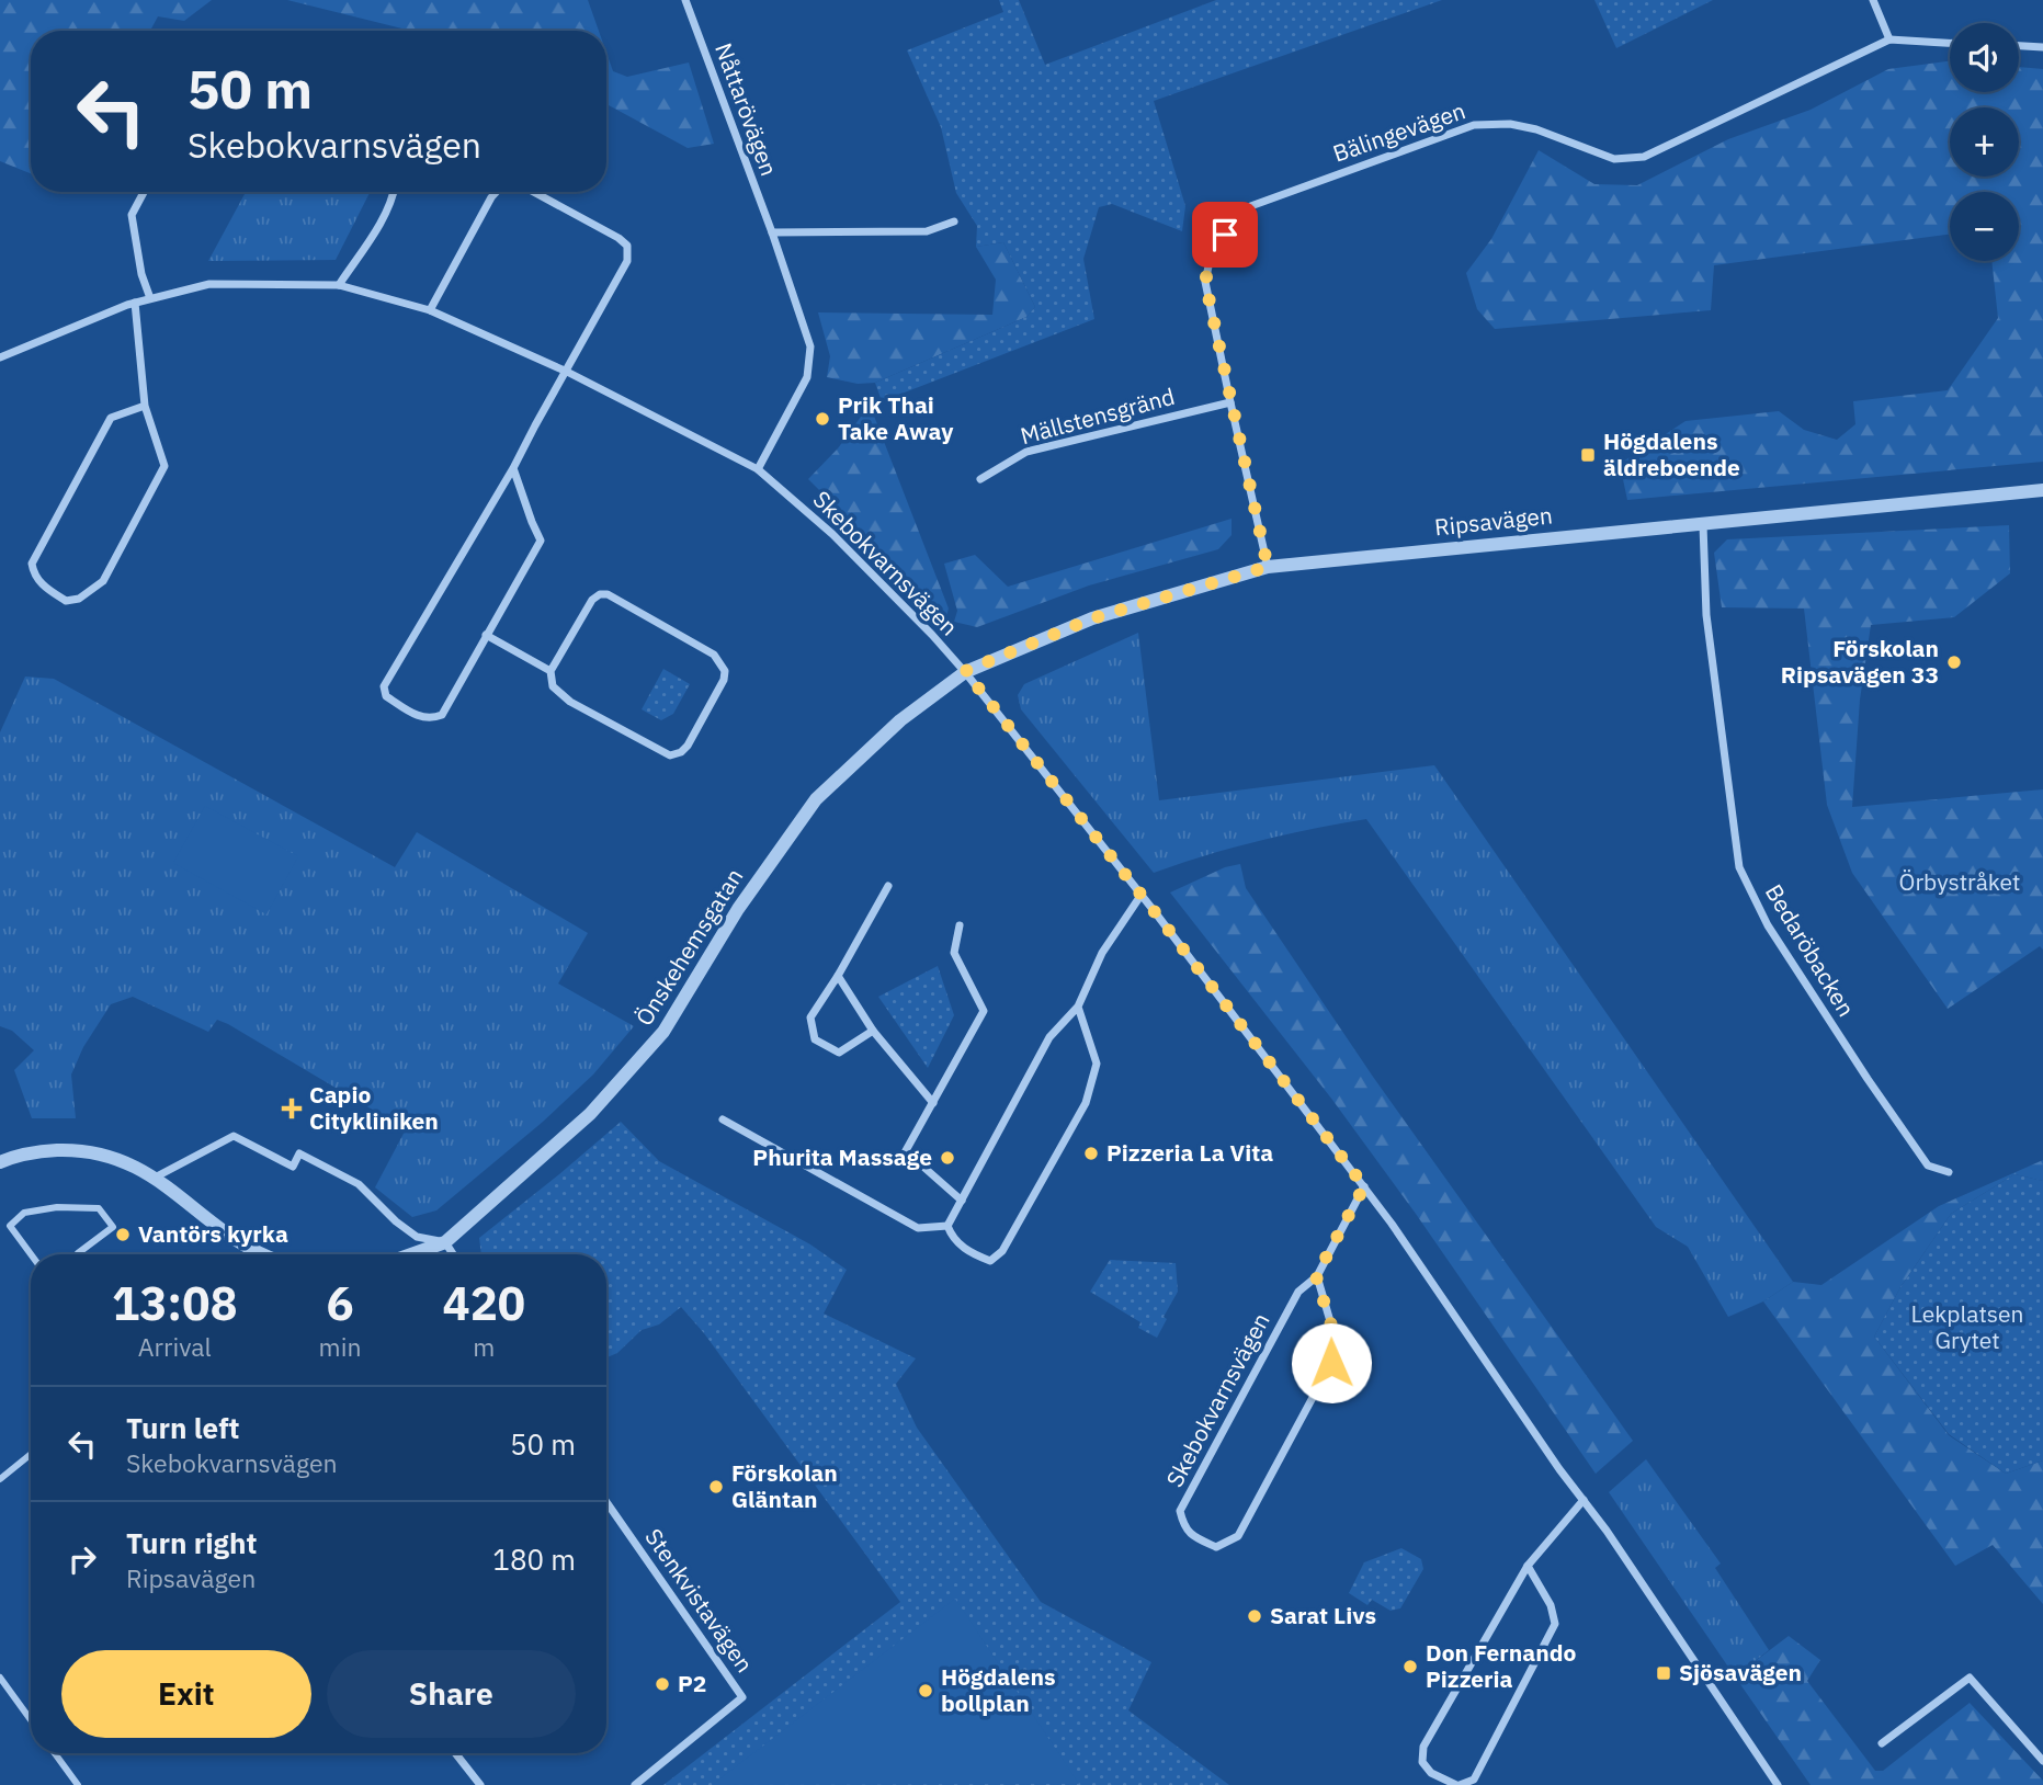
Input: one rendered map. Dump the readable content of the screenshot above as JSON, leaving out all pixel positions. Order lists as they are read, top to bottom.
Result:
{
  "streets": {
    "street": [
      "Nåttarövägen",
      "Bälingevägen",
      "Mällstensgränd",
      "Ripsavägen",
      "Skebokvarnsvägen",
      "Önskehemsgatan",
      "Bedaröbacken",
      "Stenkvistavägen"
    ]
  },
  "crossings": [
    ["Nåttarövägen", "Skebokvarnsvägen"],
    ["Bälingevägen", "Mällstensgränd"],
    ["Bälingevägen", "Ripsavägen"],
    ["Ripsavägen", "Skebokvarnsvägen"],
    ["Ripsavägen", "Önskehemsgatan"],
    ["Ripsavägen", "Bedaröbacken"],
    ["Skebokvarnsvägen", "Önskehemsgatan"]
  ],
  "parks": ["Örbystråket", "Lekplatsen Grytet"],
  "places": {
    "other": [
      "Prik Thai Take Away",
      "Förskolan Ripsavägen 33",
      "Pizzeria La Vita",
      "Phurita Massage",
      "Vantörs kyrka",
      "Förskolan Gläntan",
      "Sarat Livs",
      "Don Fernando Pizzeria",
      "P2",
      "Högdalens bollplan"
    ],
    "transit": ["Högdalens äldreboende", "Sjösavägen"],
    "health": ["Capio Citykliniken"]
  },
  "page": {
    "map_buttons": ["+", "−"],
    "turn": ["50 m", "Skebokvarnsvägen"],
    "eta": [
      "13:08",
      "Arrival",
      "6",
      "min",
      "420",
      "m"
    ],
    "list": [
      {
        "name": "Turn left",
        "note": "Skebokvarnsvägen",
        "value": "50 m"
      },
      {
        "name": "Turn right",
        "note": "Ripsavägen",
        "value": "180 m"
      }
    ],
    "buttons": ["Exit", "Share"]
  }
}
